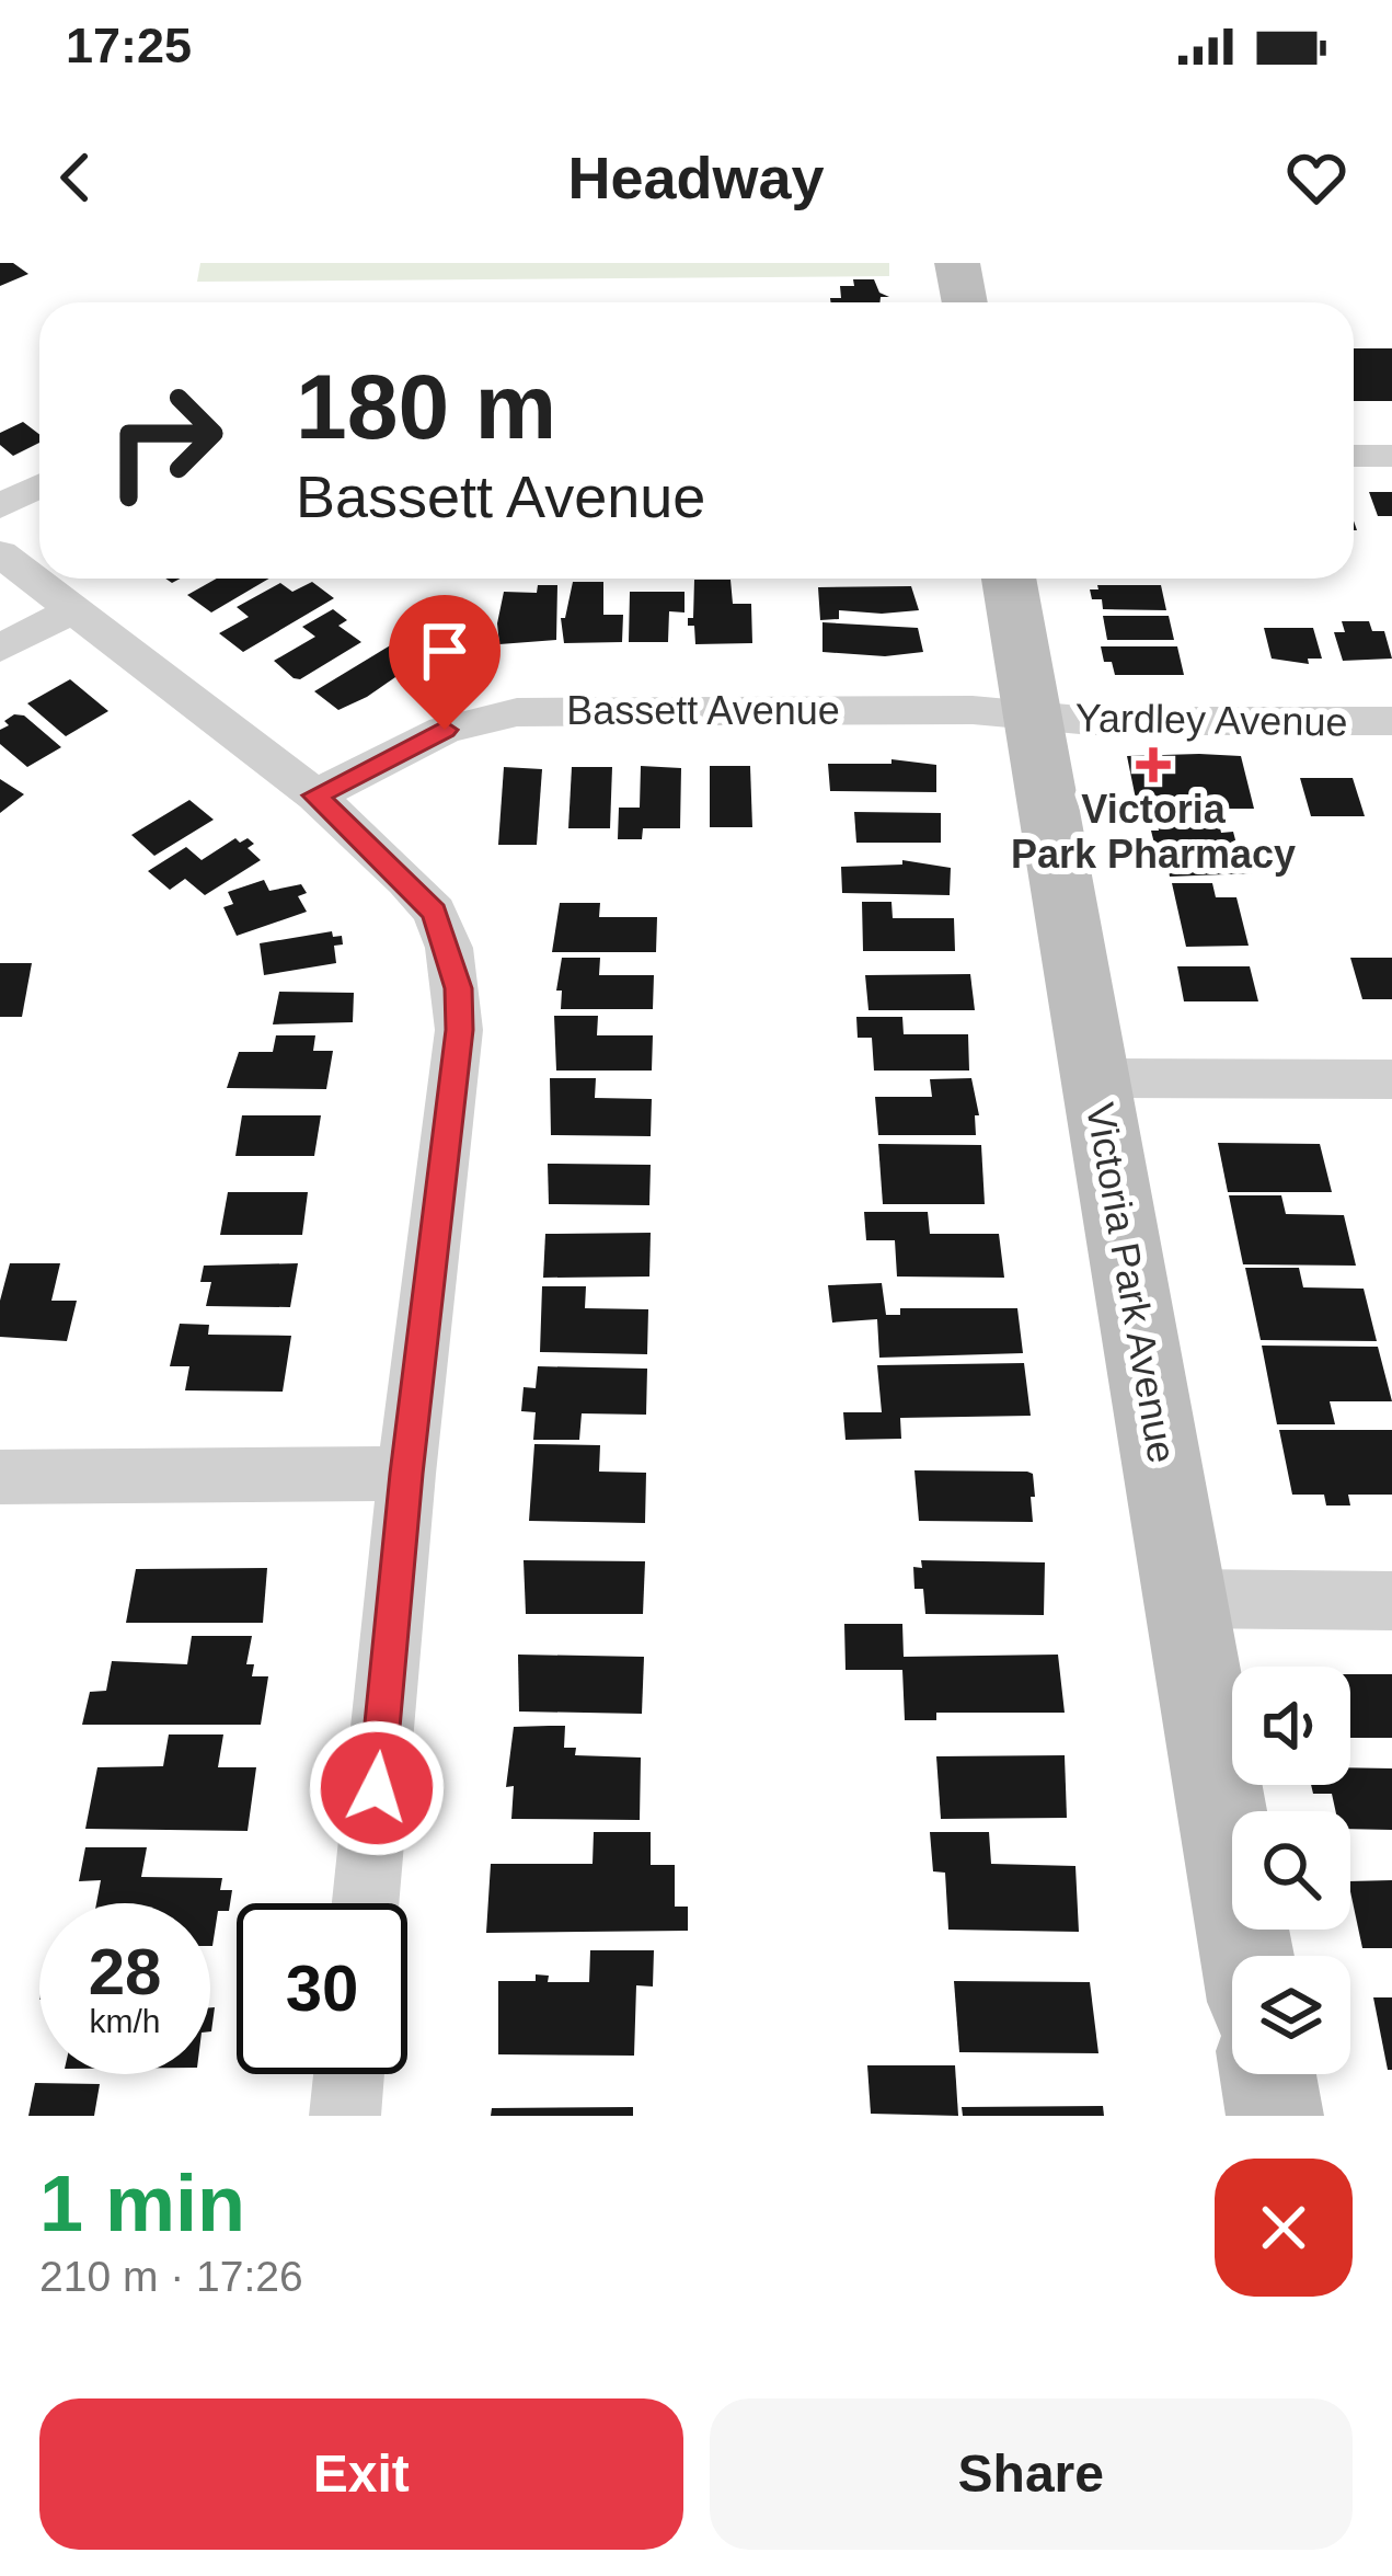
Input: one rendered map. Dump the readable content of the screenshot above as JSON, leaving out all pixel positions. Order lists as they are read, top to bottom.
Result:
{
  "streets": {
    "main road": ["Victoria Park Avenue"],
    "street": ["Bassett Avenue", "Yardley Avenue"]
  },
  "crossings": [
    ["Bassett Avenue", "Yardley Avenue"],
    ["Bassett Avenue", "Victoria Park Avenue"],
    ["Yardley Avenue", "Victoria Park Avenue"]
  ],
  "places": {
    "health": ["Victoria Park Pharmacy"]
  },
  "page": {
    "status": "17:25",
    "header": "Headway",
    "turn": ["180 m", "Bassett Avenue"],
    "speed": "28 km/h",
    "limit": "30",
    "heading": ["1 min", "210 m · 17:26"],
    "buttons": ["Exit", "Share"]
  }
}
